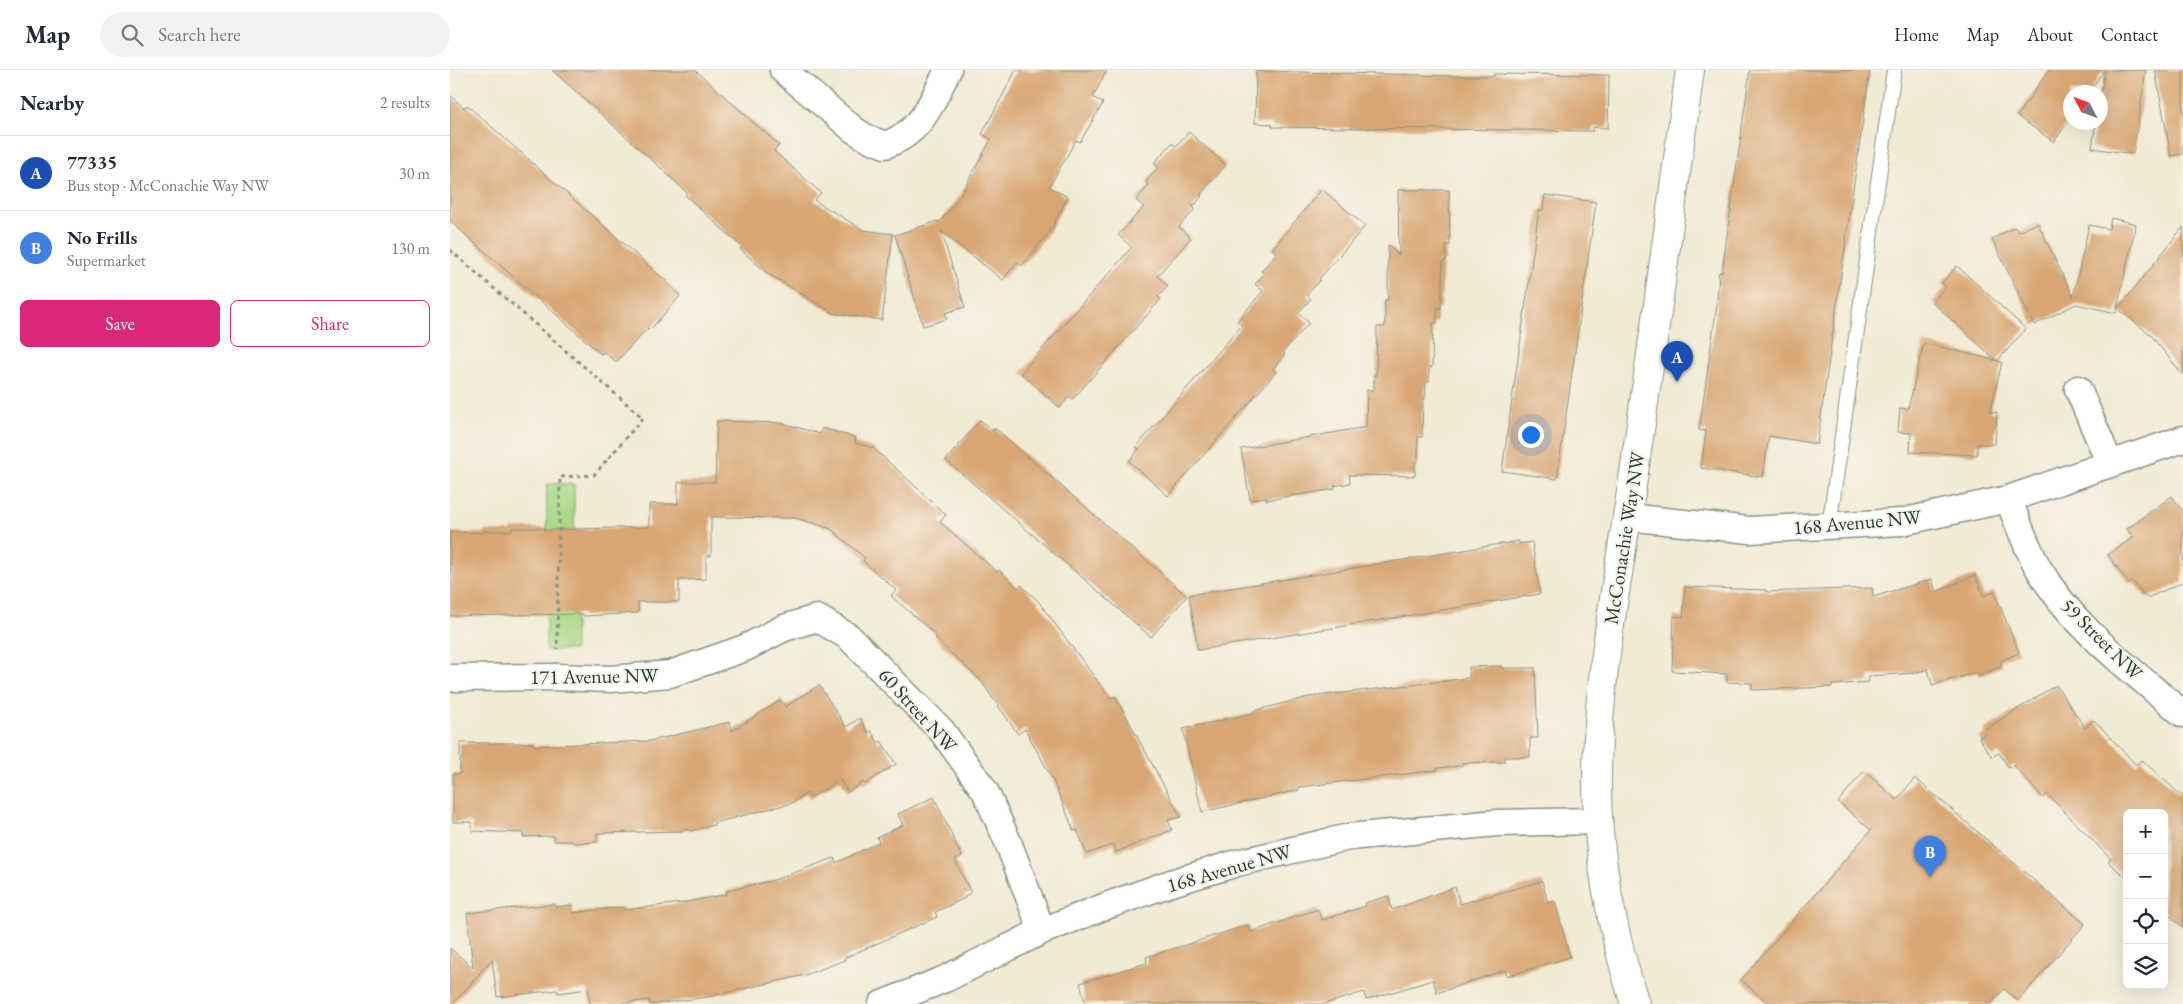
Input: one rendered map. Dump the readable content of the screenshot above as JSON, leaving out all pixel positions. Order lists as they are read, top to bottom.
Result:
{
  "streets": {
    "street": [
      "168 Avenue NW",
      "McConachie Way NW",
      "59 Street NW",
      "171 Avenue NW",
      "60 Street NW"
    ]
  },
  "crossings": [
    ["168 Avenue NW", "McConachie Way NW"],
    ["168 Avenue NW", "59 Street NW"],
    ["168 Avenue NW", "60 Street NW"],
    ["171 Avenue NW", "60 Street NW"]
  ],
  "north": "top left",
  "page": {
    "header": "Map",
    "search": "Search here",
    "nav": [
      "Home",
      "Map",
      "About",
      "Contact"
    ],
    "heading": ["Nearby", "2 results"],
    "list": [
      {
        "mark": "A",
        "name": "77335",
        "note": "Bus stop · McConachie Way NW",
        "value": "30 m"
      },
      {
        "mark": "B",
        "name": "No Frills",
        "note": "Supermarket",
        "value": "130 m"
      }
    ],
    "buttons": ["Save", "Share"],
    "pins": ["A", "B"],
    "map_buttons": ["+", "−"]
  }
}
